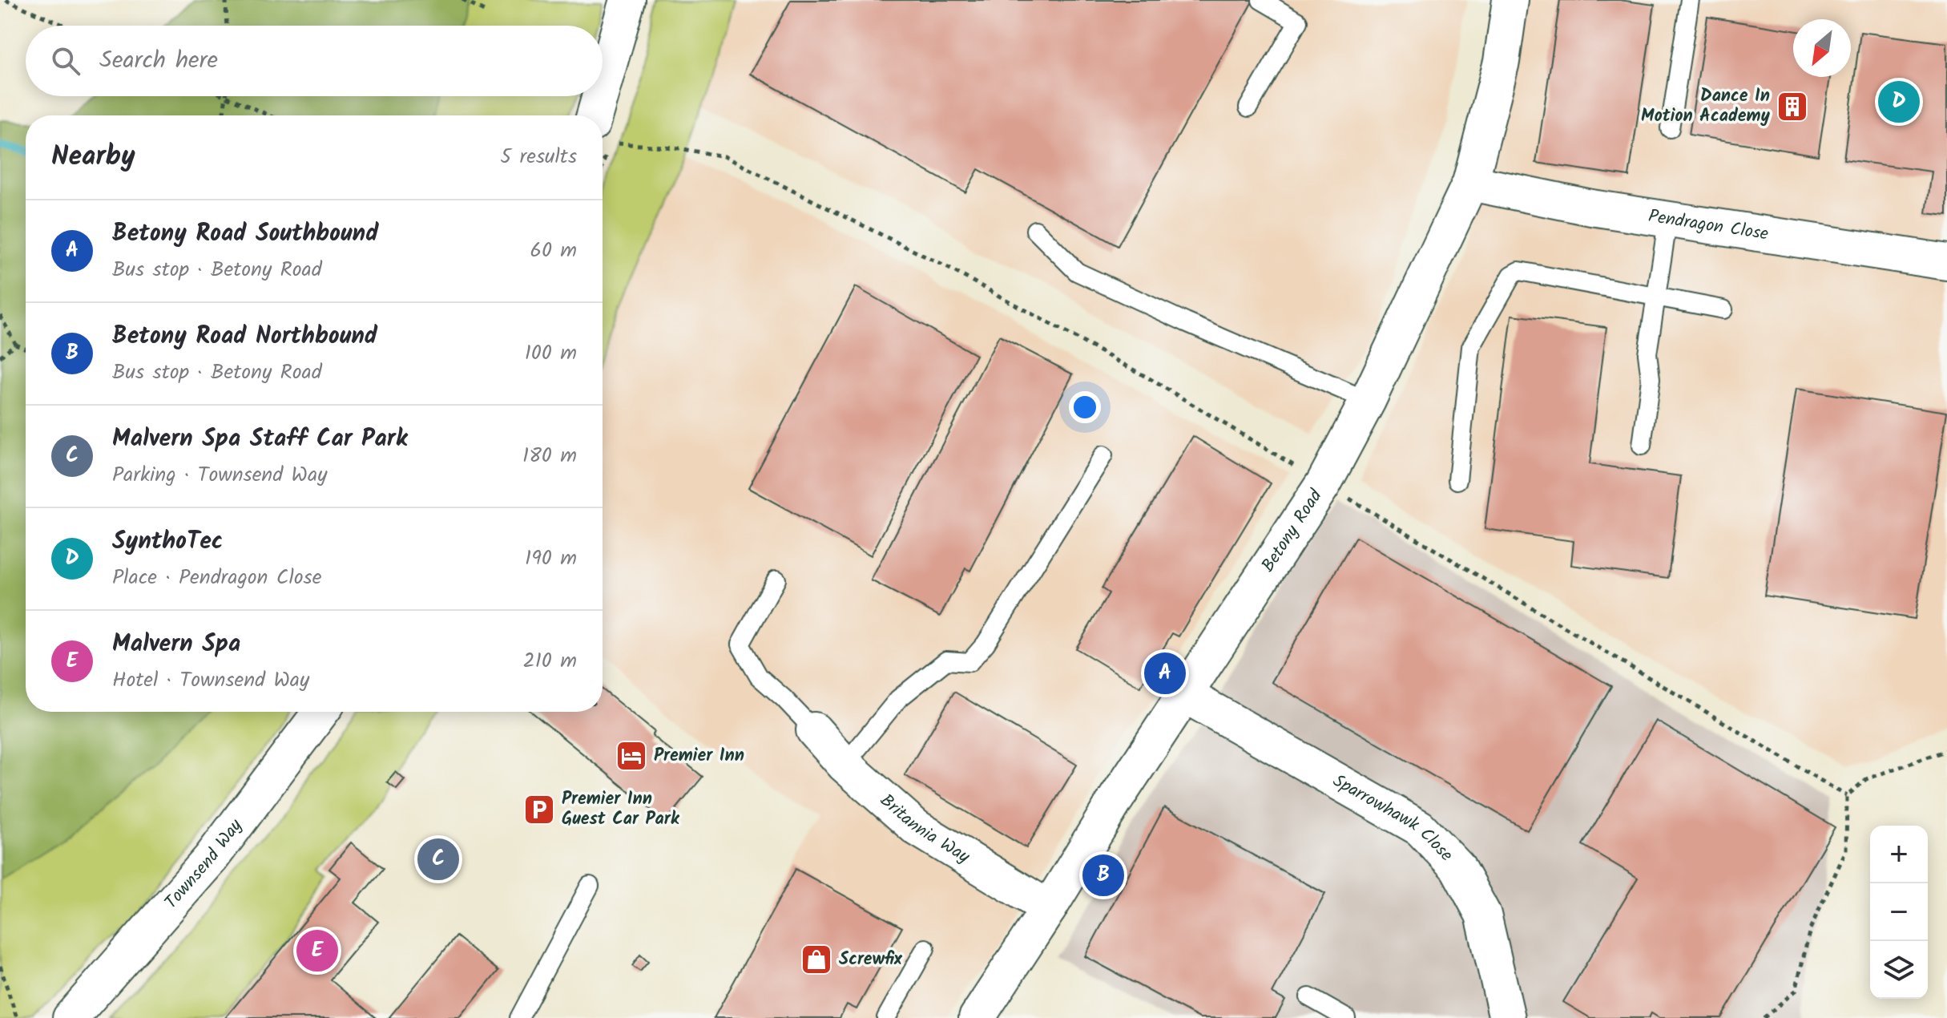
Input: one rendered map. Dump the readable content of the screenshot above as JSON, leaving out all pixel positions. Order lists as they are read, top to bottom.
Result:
{
  "streets": {
    "street": [
      "Pendragon Close",
      "Betony Road",
      "Sparrowhawk Close",
      "Britannia Way",
      "Townsend Way"
    ]
  },
  "crossings": [
    ["Pendragon Close", "Betony Road"],
    ["Betony Road", "Sparrowhawk Close"],
    ["Betony Road", "Britannia Way"]
  ],
  "places": {
    "building": ["Dance In Motion Academy"],
    "hotel": ["Premier Inn"],
    "parking": ["Premier Inn Guest Car Park"],
    "shop": ["Screwfix"]
  },
  "north": "bottom left",
  "page": {
    "search": "Search here",
    "pins": [
      "D",
      "A",
      "C",
      "B",
      "E"
    ],
    "heading": ["Nearby", "5 results"],
    "list": [
      {
        "mark": "A",
        "name": "Betony Road Southbound",
        "note": "Bus stop · Betony Road",
        "value": "60 m"
      },
      {
        "mark": "B",
        "name": "Betony Road Northbound",
        "note": "Bus stop · Betony Road",
        "value": "100 m"
      },
      {
        "mark": "C",
        "name": "Malvern Spa Staff Car Park",
        "note": "Parking · Townsend Way",
        "value": "180 m"
      },
      {
        "mark": "D",
        "name": "SynthoTec",
        "note": "Place · Pendragon Close",
        "value": "190 m"
      },
      {
        "mark": "E",
        "name": "Malvern Spa",
        "note": "Hotel · Townsend Way",
        "value": "210 m"
      }
    ],
    "map_buttons": ["+", "−"]
  }
}
